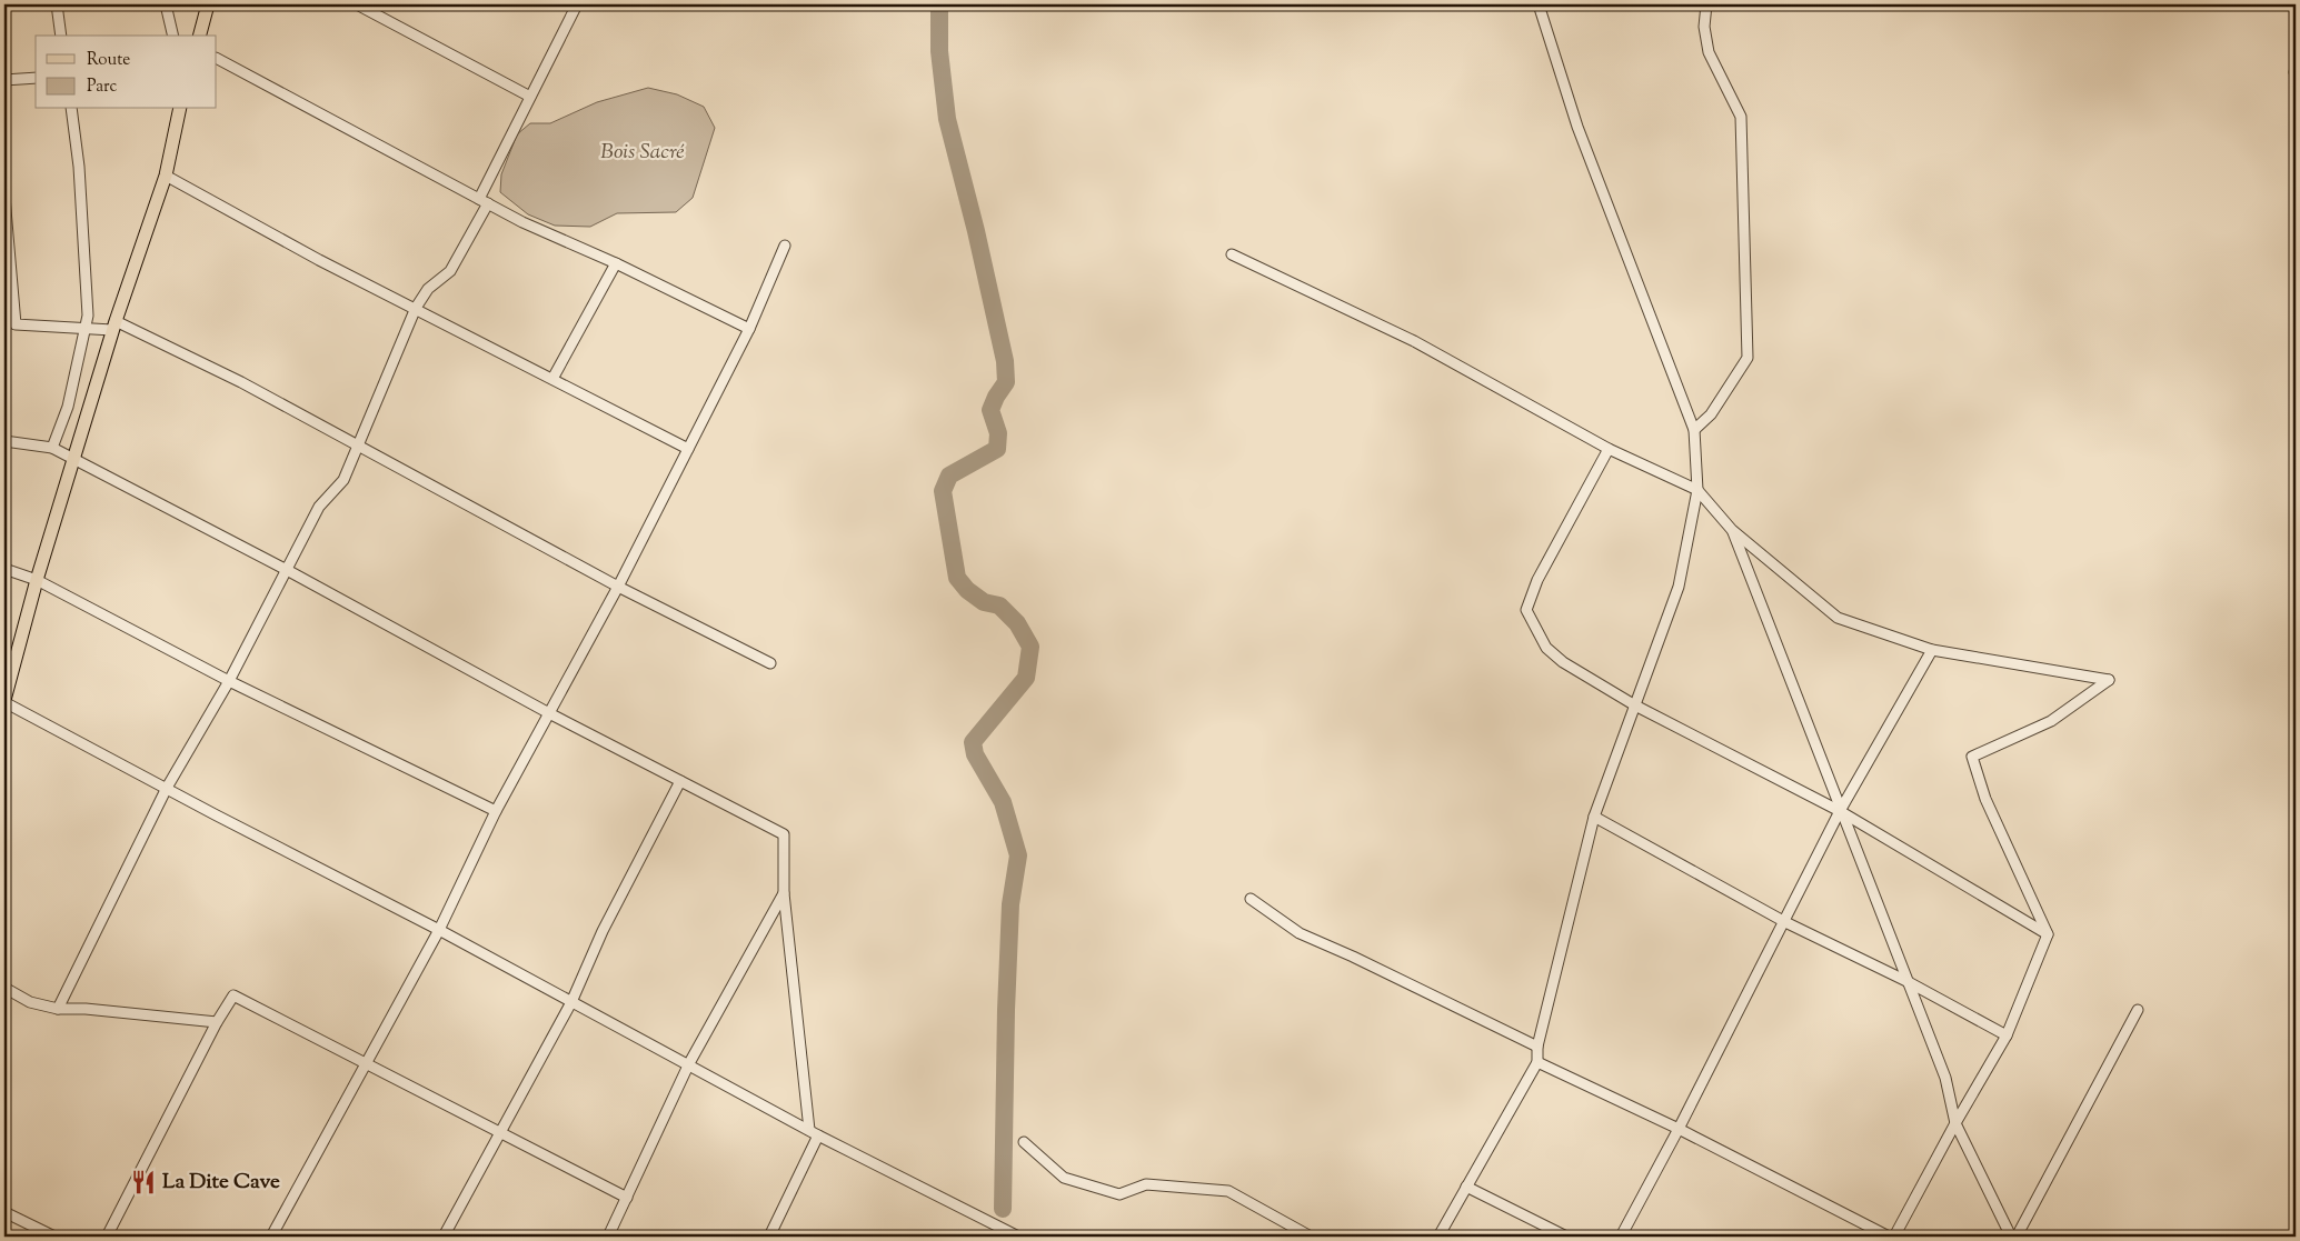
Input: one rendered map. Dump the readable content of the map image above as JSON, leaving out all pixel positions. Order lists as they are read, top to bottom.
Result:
{
  "parks": ["Bois Sacré"],
  "places": {
    "restaurant": ["La Dite Cave"]
  },
  "legend": ["Route", "Parc"]
}
